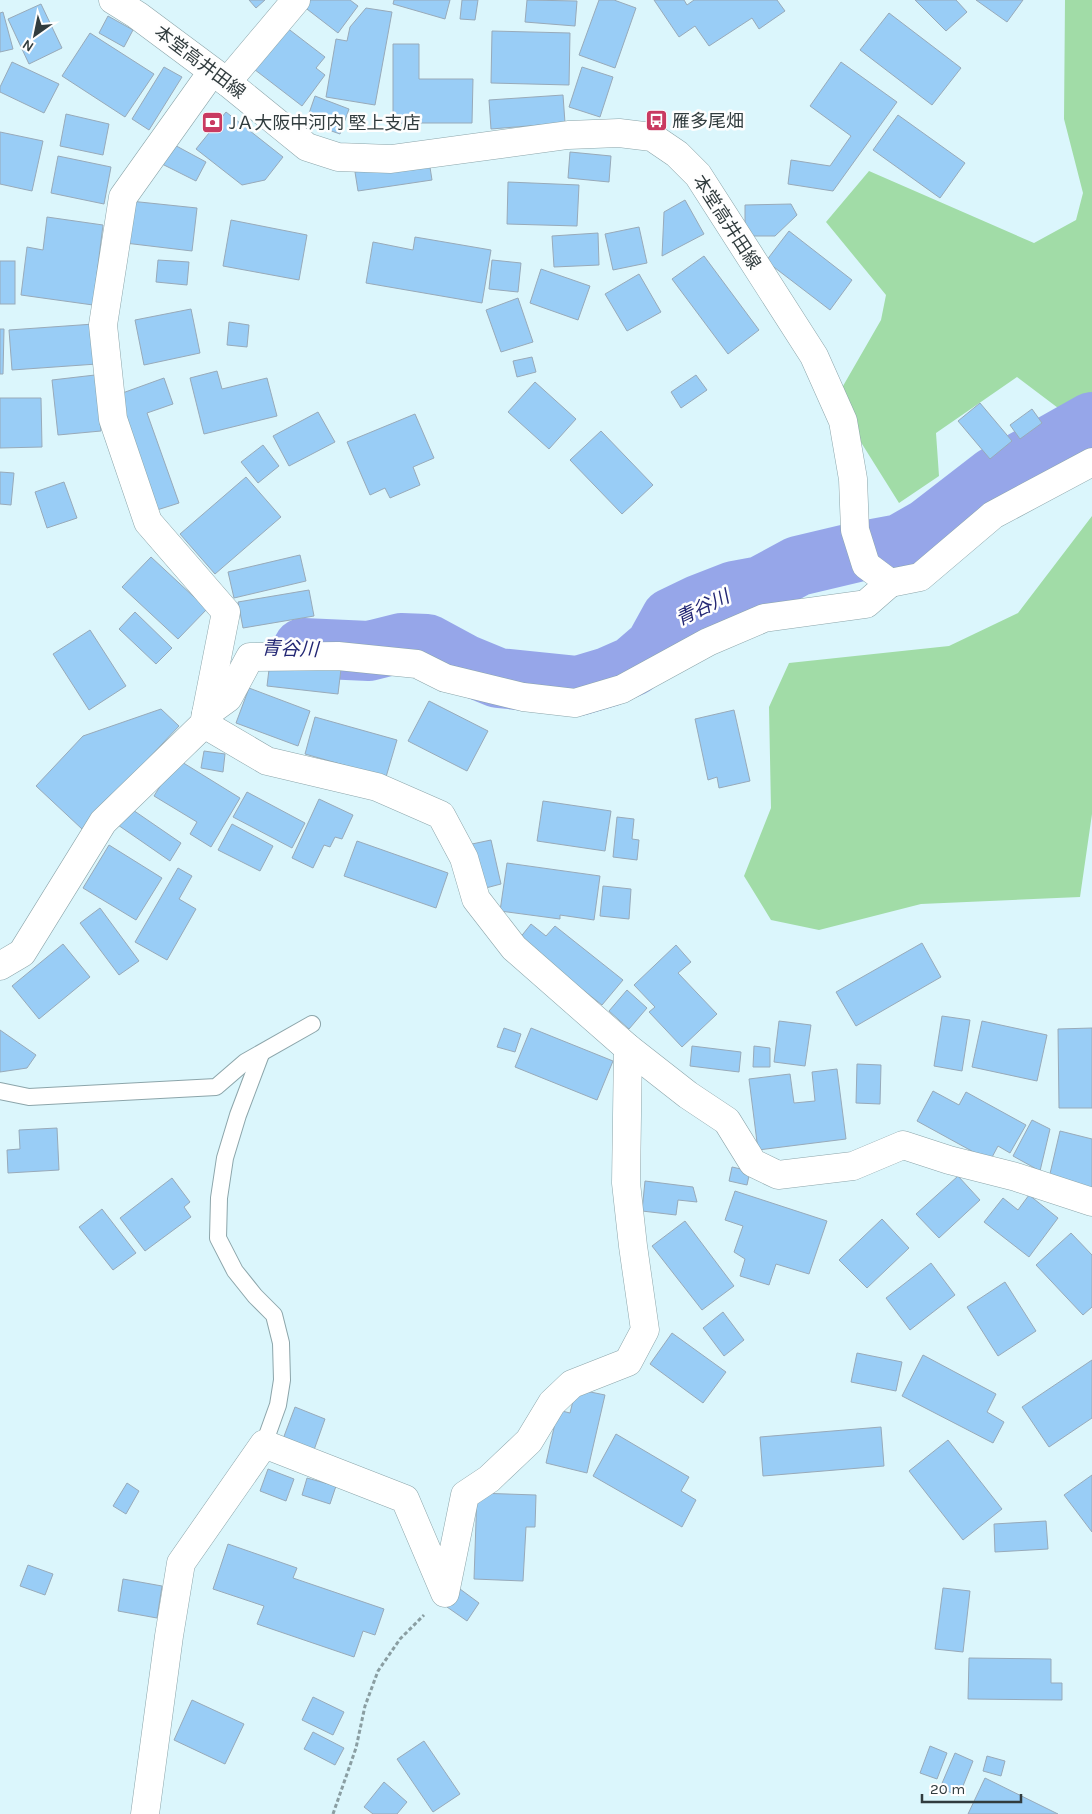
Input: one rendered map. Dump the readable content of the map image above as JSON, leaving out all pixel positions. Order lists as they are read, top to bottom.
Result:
{
  "streets": {
    "street": ["本堂高井田線"]
  },
  "water": ["青谷川"],
  "places": {
    "bus stop": ["雁多尾畑"],
    "bank": ["JＡ大阪中河内 堅上支店"]
  },
  "scale_bar": "20 m",
  "north": "bottom left"
}
